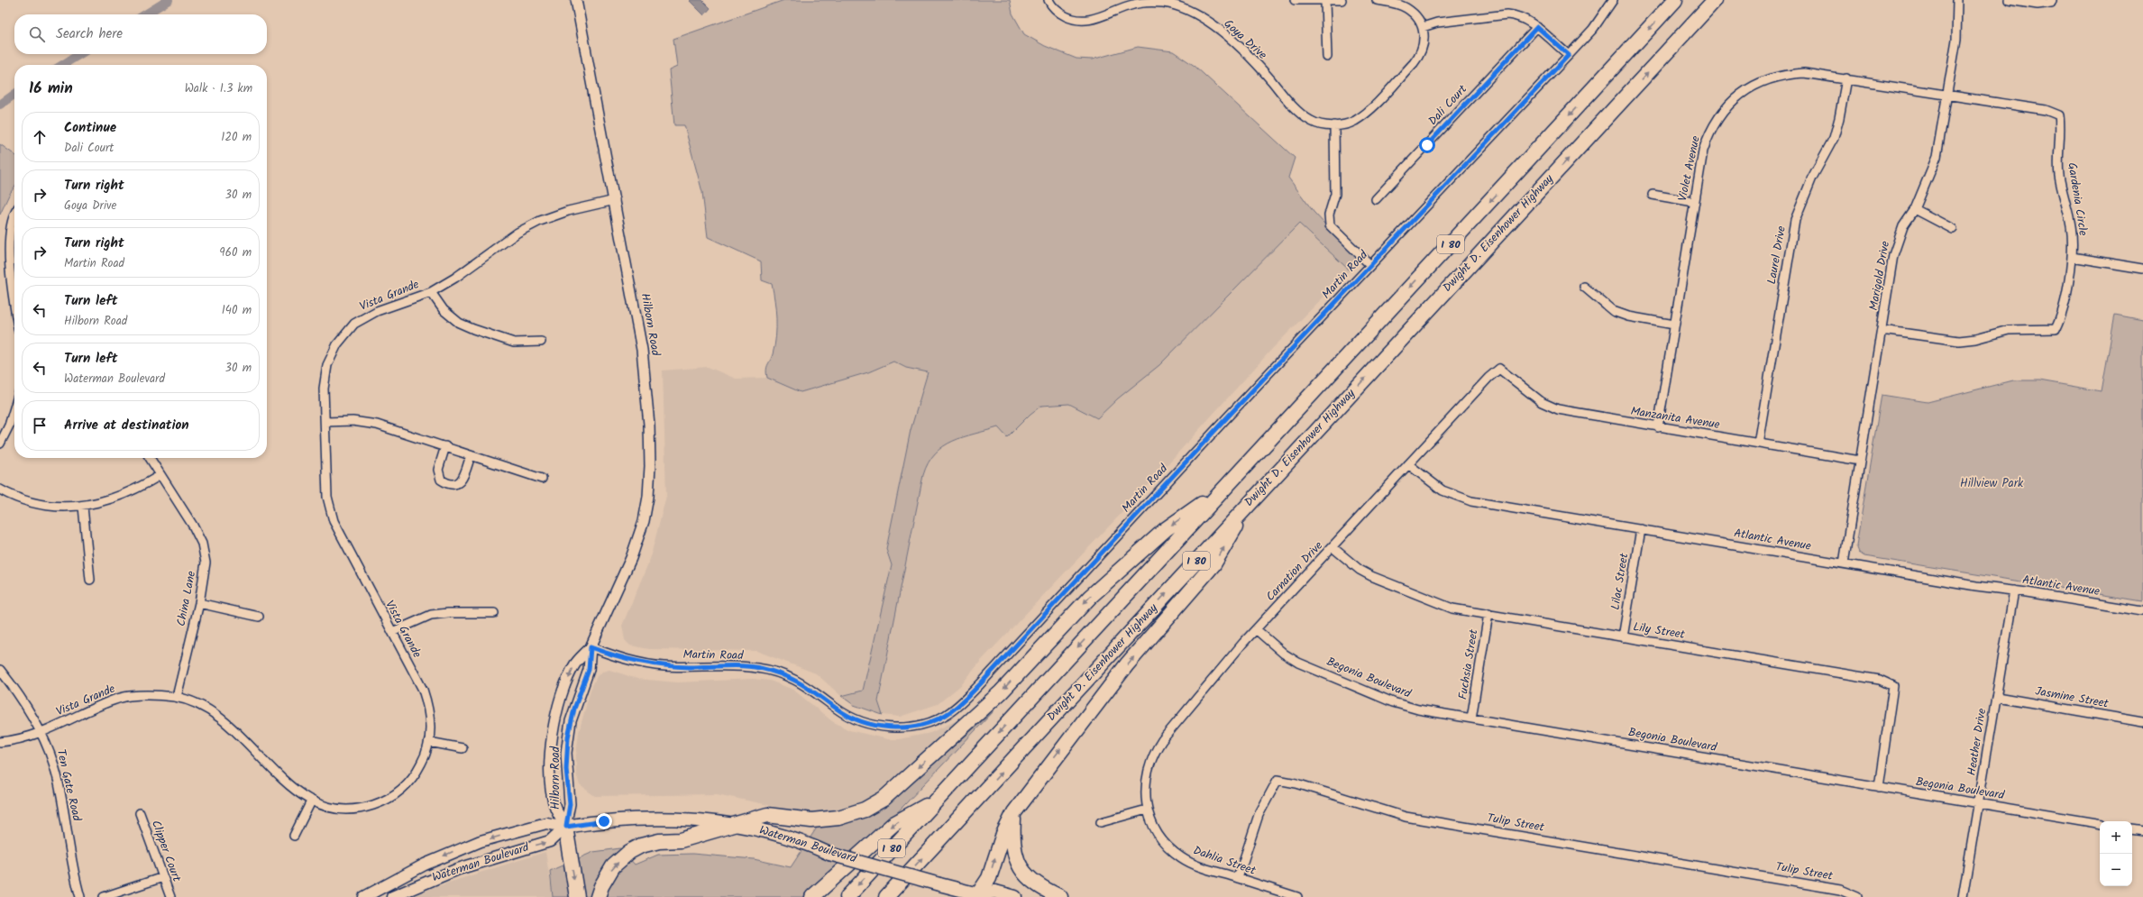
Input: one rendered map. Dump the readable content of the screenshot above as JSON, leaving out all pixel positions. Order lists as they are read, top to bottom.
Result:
{
  "streets": {
    "highway": ["Dwight D. Eisenhower Highway", "I 80"],
    "main road": ["Waterman Boulevard"],
    "street": [
      "Goya Drive",
      "Dali Court",
      "Violet Avenue",
      "Gardenia Circle",
      "Laurel Drive",
      "Martin Road",
      "Marigold Drive",
      "Vista Grande",
      "Hilborn Road",
      "Manzanita Avenue",
      "Atlantic Avenue",
      "Carnation Drive",
      "Lilac Street",
      "China Lane",
      "Lily Street",
      "Fuchsia Street",
      "Begonia Boulevard",
      "Jasmine Street",
      "Heather Drive",
      "Ten Gate Road",
      "Tulip Street",
      "Clipper Court",
      "Dahlia Street"
    ]
  },
  "crossings": [
    ["Violet Avenue", "Gardenia Circle"],
    ["Violet Avenue", "Laurel Drive"],
    ["Violet Avenue", "Marigold Drive"],
    ["Violet Avenue", "Manzanita Avenue"],
    ["Gardenia Circle", "Marigold Drive"],
    ["Laurel Drive", "Manzanita Avenue"],
    ["Martin Road", "Hilborn Road"],
    ["Marigold Drive", "Manzanita Avenue"],
    ["Marigold Drive", "Atlantic Avenue"],
    ["Vista Grande", "Hilborn Road"],
    ["Vista Grande", "China Lane"],
    ["Vista Grande", "Ten Gate Road"],
    ["Hilborn Road", "Waterman Boulevard"],
    ["Manzanita Avenue", "Carnation Drive"],
    ["Atlantic Avenue", "Carnation Drive"],
    ["Atlantic Avenue", "Lilac Street"],
    ["Atlantic Avenue", "Heather Drive"],
    ["Carnation Drive", "Lily Street"],
    ["Carnation Drive", "Begonia Boulevard"],
    ["Carnation Drive", "Dahlia Street"],
    ["Lilac Street", "Lily Street"],
    ["Lily Street", "Fuchsia Street"],
    ["Lily Street", "Begonia Boulevard"],
    ["Fuchsia Street", "Begonia Boulevard"],
    ["Begonia Boulevard", "Heather Drive"],
    ["Jasmine Street", "Heather Drive"],
    ["Tulip Street", "Dahlia Street"]
  ],
  "parks": ["Hillview Park"],
  "page": {
    "search": "Search here",
    "heading": ["16 min", "Walk · 1.3 km"],
    "list": [
      ["Continue", "Dali Court", "120 m"],
      ["Turn right", "Goya Drive", "30 m"],
      ["Turn right", "Martin Road", "960 m"],
      ["Turn left", "Hilborn Road", "140 m"],
      ["Turn left", "Waterman Boulevard", "30 m"],
      "Arrive at destination"
    ],
    "map_buttons": ["+", "−"]
  }
}
